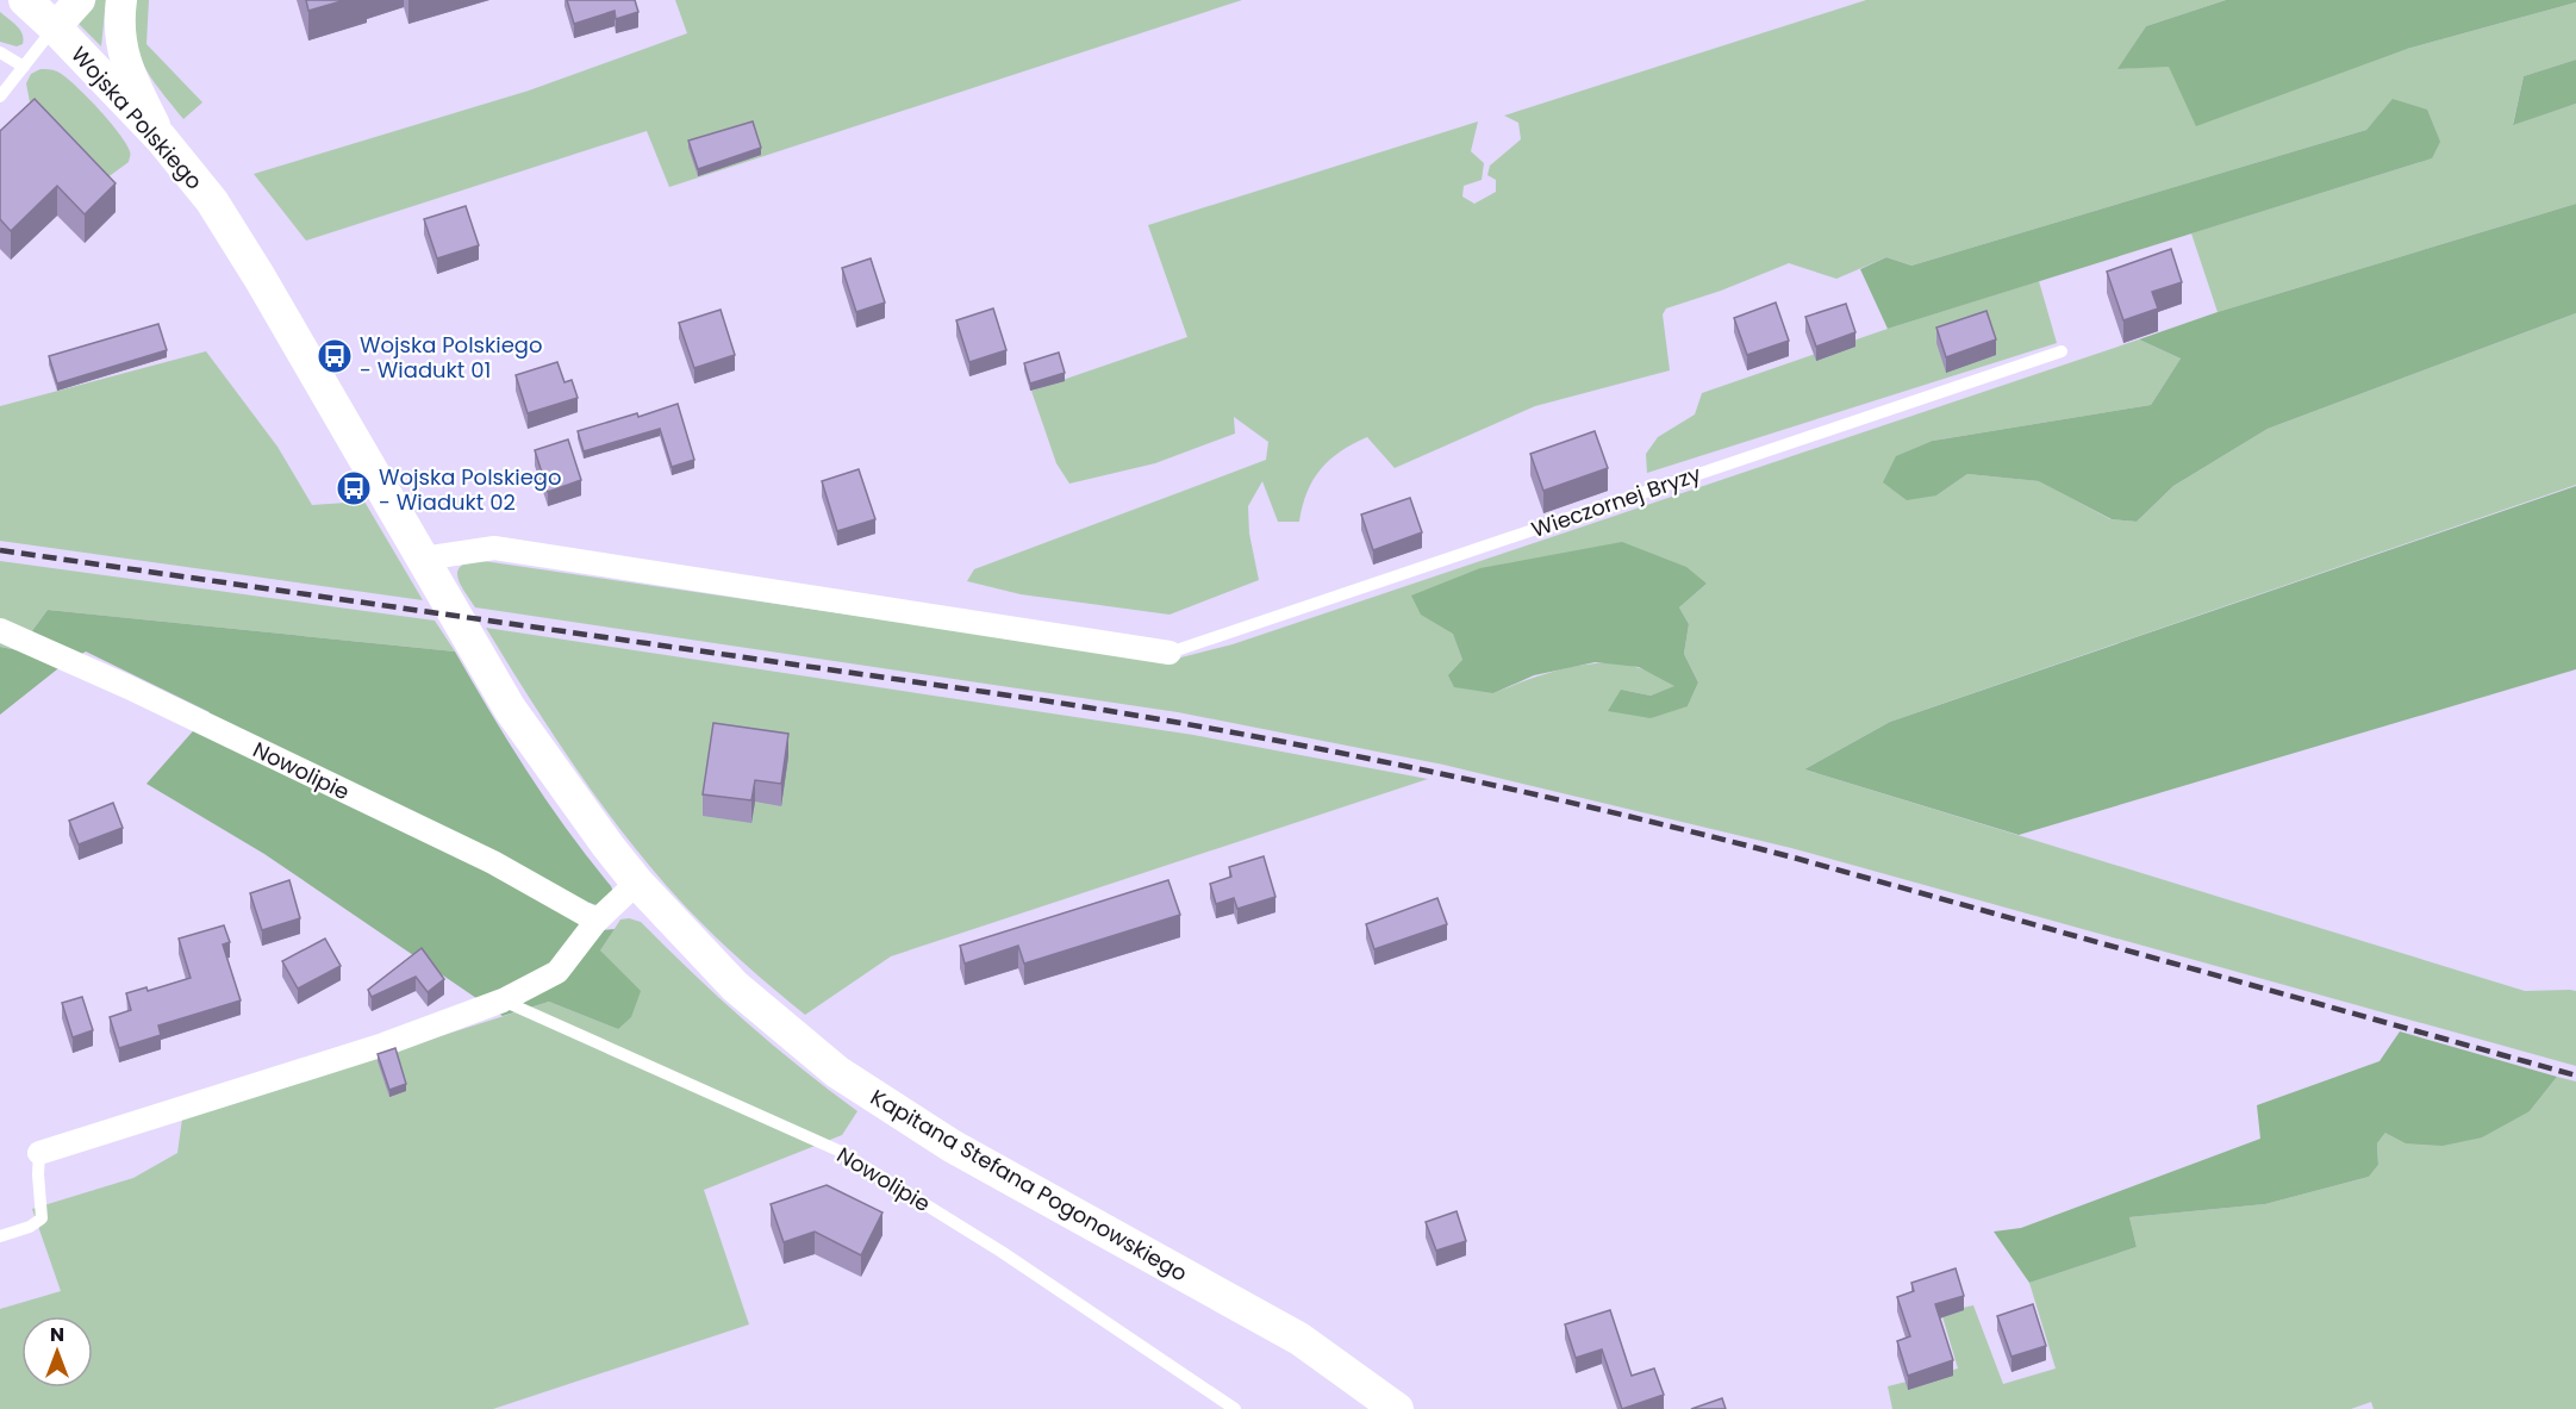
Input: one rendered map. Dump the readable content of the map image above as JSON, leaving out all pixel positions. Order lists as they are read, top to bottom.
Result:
{
  "streets": {
    "main road": ["Wojska Polskiego", "Kapitana Stefana Pogonowskiego"],
    "street": ["Nowolipie"],
    "lane": ["Wieczornej Bryzy"]
  },
  "crossings": [
    ["Wojska Polskiego", "Kapitana Stefana Pogonowskiego"]
  ],
  "places": {
    "bus stop": ["Wojska Polskiego - Wiadukt 01", "Wojska Polskiego - Wiadukt 02"]
  },
  "north": "top"
}
